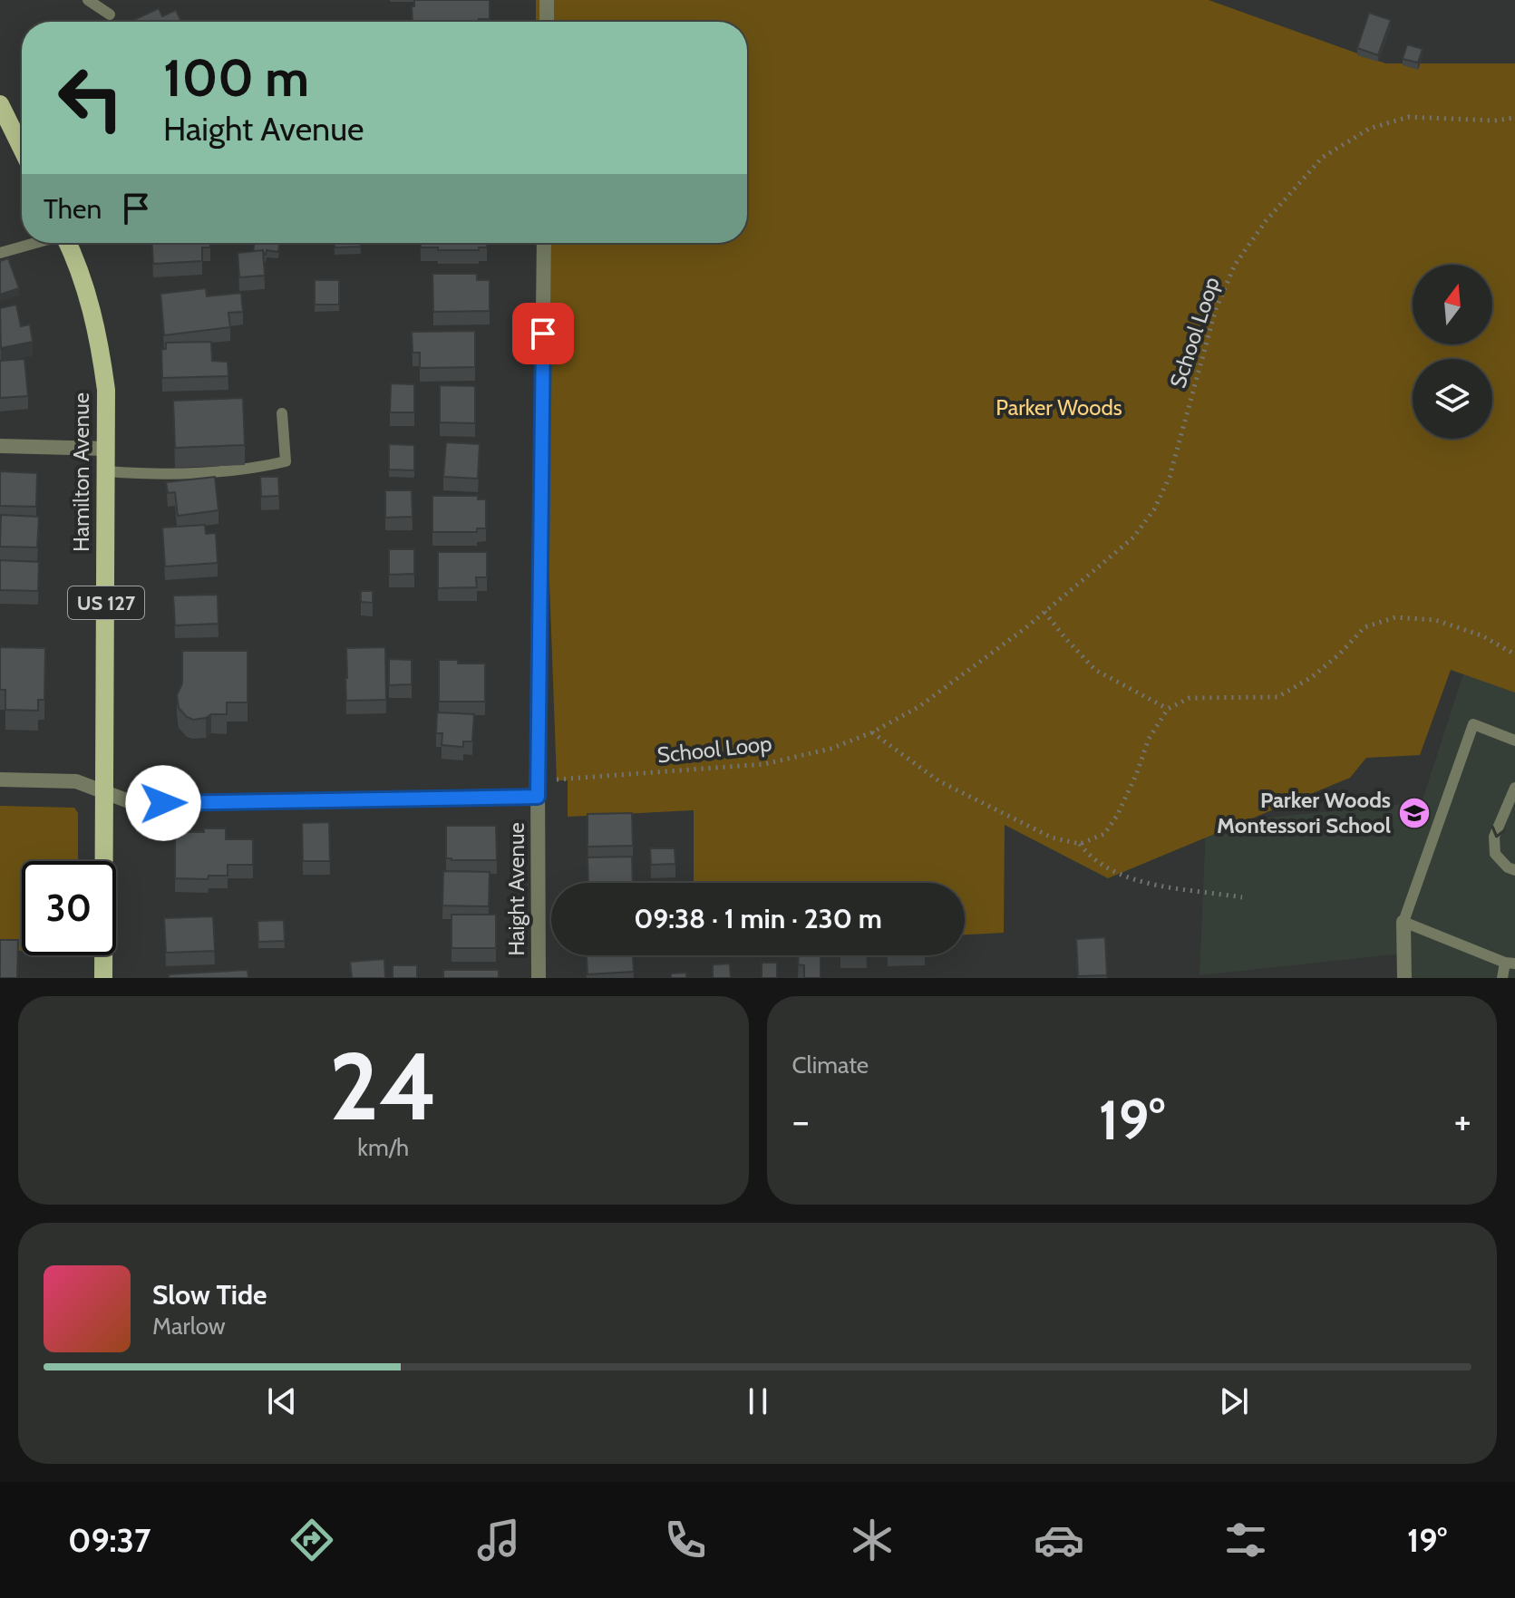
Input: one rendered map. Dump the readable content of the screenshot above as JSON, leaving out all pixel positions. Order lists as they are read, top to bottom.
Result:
{
  "streets": {
    "main road": ["Hamilton Avenue", "US 127"],
    "street": ["Haight Avenue"],
    "path": ["School Loop"]
  },
  "parks": ["Parker Woods"],
  "places": {
    "school or university": ["Parker Woods Montessori School"]
  },
  "north": "top",
  "page": {
    "turn": ["100 m", "Haight Avenue"],
    "then": "Then",
    "limit": "30",
    "trip": "09:38 · 1 min · 230 m",
    "tile": [
      ["24", "km/h"],
      "Climate"
    ],
    "heat": ["−", "19°", "+"],
    "song": ["Slow Tide", "Marlow"],
    "tabs": ["09:37", "19°"]
  }
}
